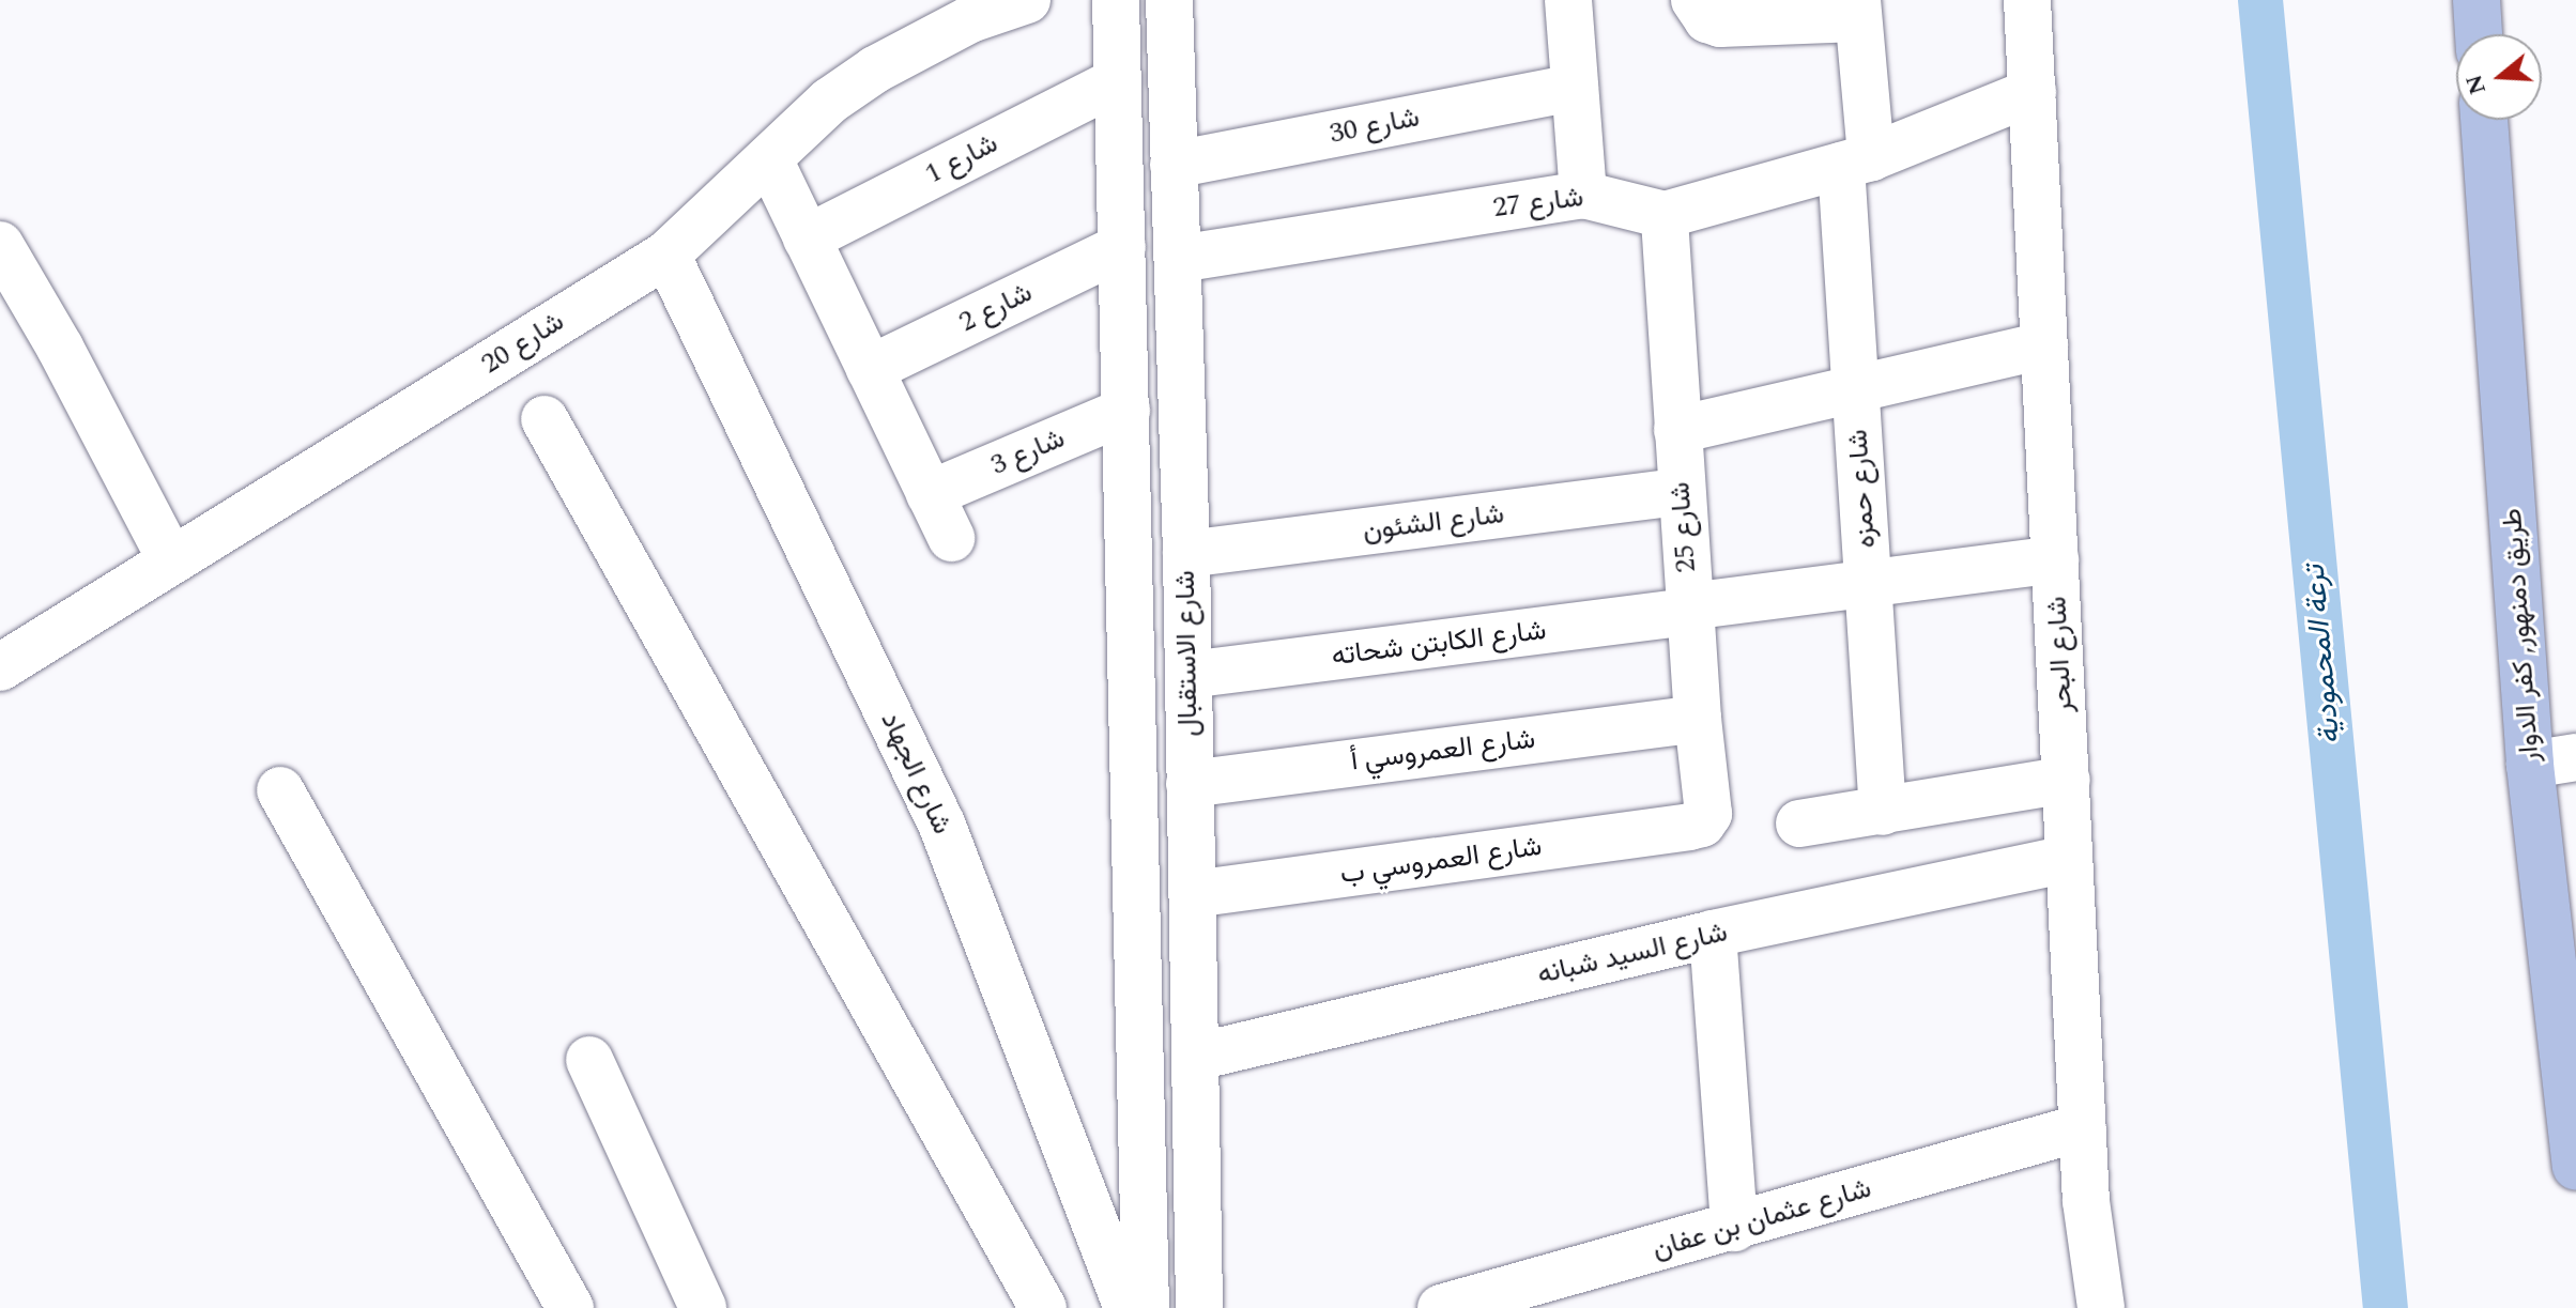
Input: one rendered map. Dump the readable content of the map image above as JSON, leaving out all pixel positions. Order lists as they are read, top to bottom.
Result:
{
  "streets": {
    "main road": ["طريق دمنهور, كفر الدوار"],
    "street": [
      "شارع 30",
      "شارع 1",
      "شارع 27",
      "شارع 2",
      "شارع 20",
      "شارع 3",
      "شارع حمزه",
      "شارع الشئون",
      "شارع 25",
      "شارع الكابتن شحاته",
      "شارع الاستقبال",
      "شارع البحر",
      "شارع العمروسي أ",
      "شارع الجهاد",
      "شارع العمروسي ب",
      "شارع السيد شبانه",
      "شارع عثمان بن عفان"
    ]
  },
  "crossings": [
    ["شارع 30", "شارع الاستقبال"],
    ["شارع 1", "شارع الاستقبال"],
    ["شارع 27", "شارع حمزه"],
    ["شارع 27", "شارع 25"],
    ["شارع 27", "شارع الاستقبال"],
    ["شارع 27", "شارع البحر"],
    ["شارع 2", "شارع الاستقبال"],
    ["شارع 20", "شارع الجهاد"],
    ["شارع 3", "شارع الاستقبال"],
    ["شارع حمزه", "شارع الكابتن شحاته"],
    ["شارع الشئون", "شارع 25"],
    ["شارع الشئون", "شارع الاستقبال"],
    ["شارع 25", "شارع الكابتن شحاته"],
    ["شارع 25", "شارع العمروسي أ"],
    ["شارع 25", "شارع العمروسي ب"],
    ["شارع الكابتن شحاته", "شارع الاستقبال"],
    ["شارع الكابتن شحاته", "شارع البحر"],
    ["شارع الاستقبال", "شارع العمروسي أ"],
    ["شارع الاستقبال", "شارع العمروسي ب"],
    ["شارع الاستقبال", "شارع السيد شبانه"],
    ["شارع البحر", "شارع السيد شبانه"],
    ["شارع البحر", "شارع عثمان بن عفان"]
  ],
  "water": ["ترعة المحمودية"],
  "north": "left"
}
